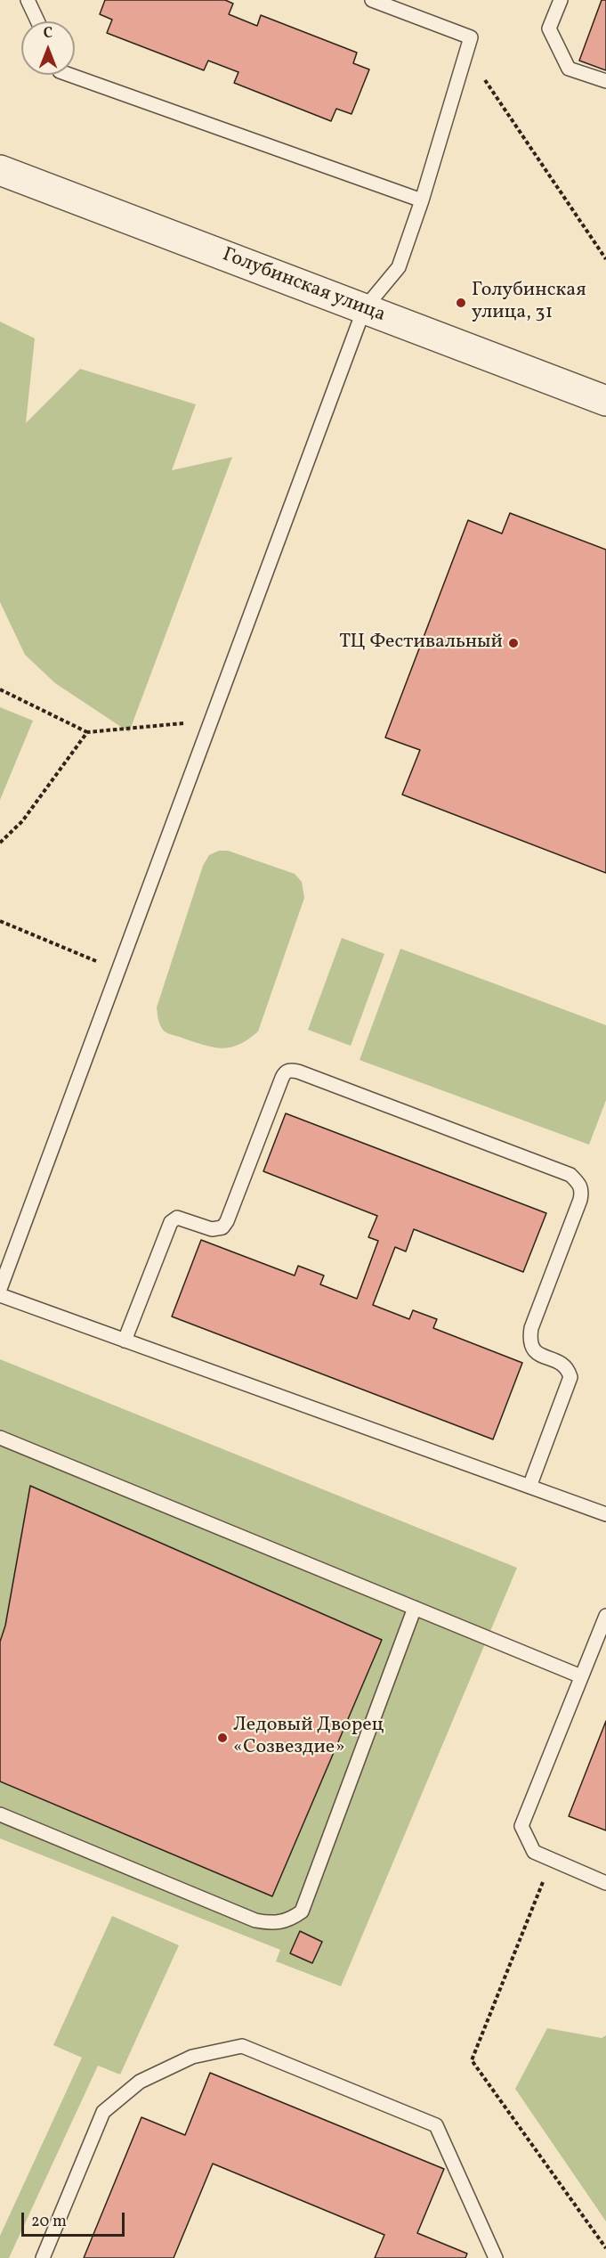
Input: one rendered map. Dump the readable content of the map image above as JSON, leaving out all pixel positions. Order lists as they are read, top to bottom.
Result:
{
  "streets": {
    "street": ["Голубинская улица"]
  },
  "places": ["Голубинская улица, 31", "ТЦ Фестивальный", "Ледовый Дворец «Созвездие»"],
  "scale_bar": "20 m",
  "north": "top"
}
